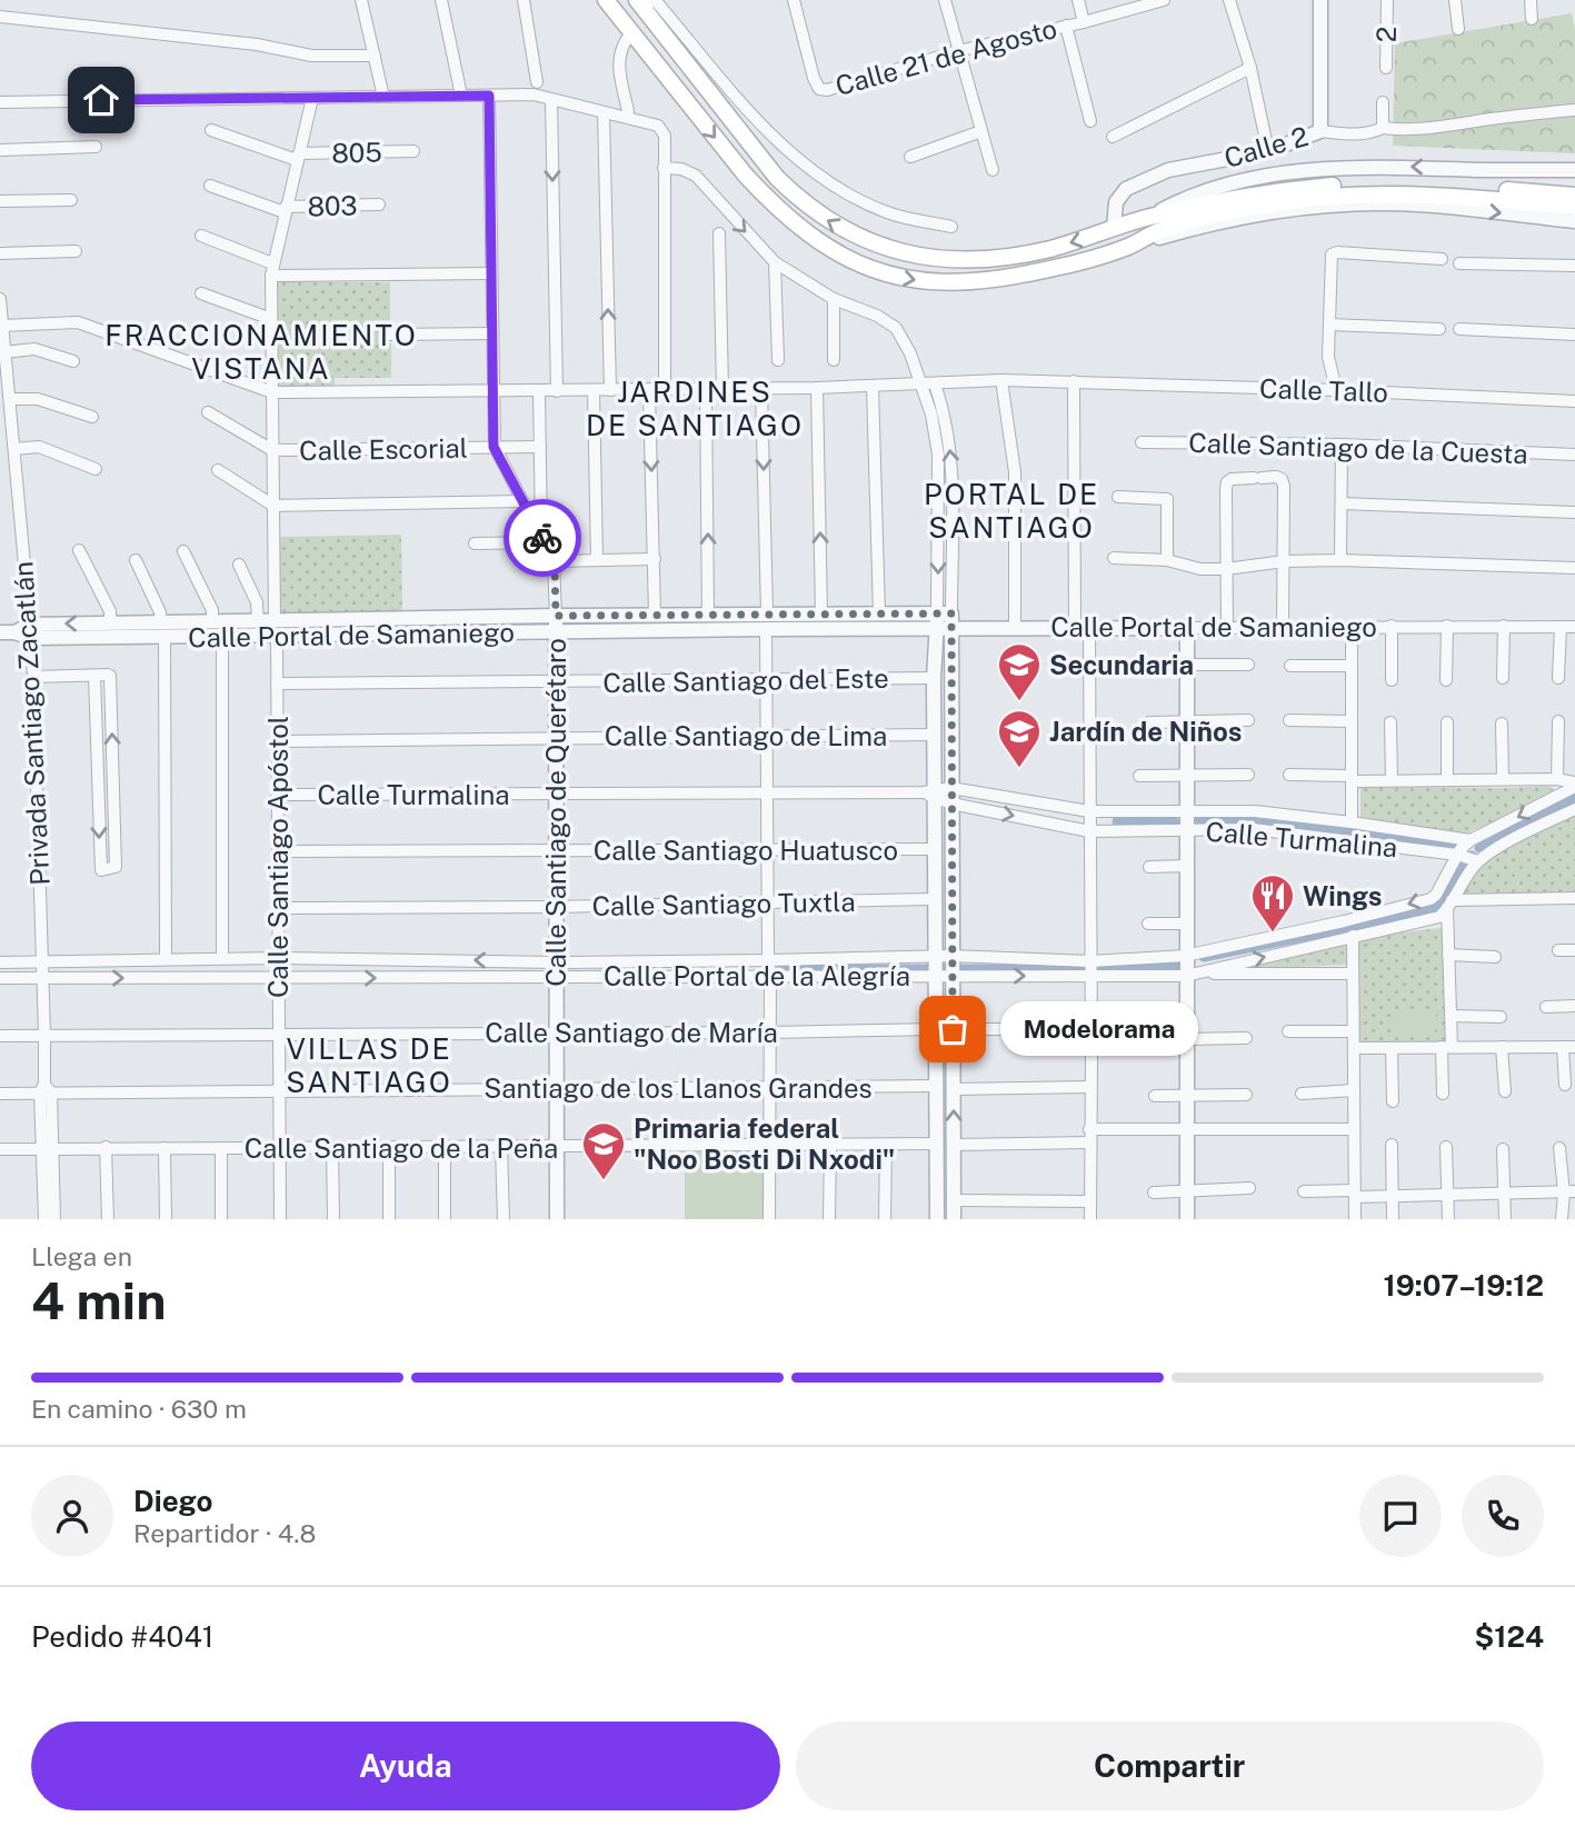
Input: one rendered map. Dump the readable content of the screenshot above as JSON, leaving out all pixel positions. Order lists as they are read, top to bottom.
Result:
{
  "streets": {
    "street": [
      "2",
      "Calle 21 de Agosto",
      "Calle 2",
      "805",
      "803",
      "Calle Tallo",
      "Calle Santiago de la Cuesta",
      "Calle Escorial",
      "Calle Portal de Samaniego",
      "Calle Santiago del Este",
      "Privada Santiago Zacatlán",
      "Calle Santiago de Lima",
      "Calle Turmalina",
      "Calle Santiago de Querétaro",
      "Calle Santiago Huatusco",
      "Calle Santiago Apóstol",
      "Calle Santiago Tuxtla",
      "Calle Portal de la Alegría",
      "Calle Santiago de María",
      "Santiago de los Llanos Grandes",
      "Calle Santiago de la Peña"
    ]
  },
  "crossings": [
    ["805", "Calle Santiago Apóstol"],
    ["803", "Calle Santiago Apóstol"],
    ["Calle Tallo", "Calle Santiago de Querétaro"],
    ["Calle Tallo", "Calle Santiago Apóstol"],
    ["Calle Escorial", "Calle Santiago de Querétaro"],
    ["Calle Escorial", "Calle Santiago Apóstol"],
    ["Calle Portal de Samaniego", "Privada Santiago Zacatlán"],
    ["Calle Portal de Samaniego", "Calle Santiago de Querétaro"],
    ["Calle Portal de Samaniego", "Calle Santiago Apóstol"],
    ["Calle Santiago del Este", "Calle Santiago de Querétaro"],
    ["Calle Santiago del Este", "Calle Santiago Apóstol"],
    ["Privada Santiago Zacatlán", "Calle Portal de la Alegría"],
    ["Privada Santiago Zacatlán", "Calle Santiago de María"],
    ["Privada Santiago Zacatlán", "Santiago de los Llanos Grandes"],
    ["Privada Santiago Zacatlán", "Calle Santiago de la Peña"],
    ["Calle Santiago de Lima", "Calle Santiago de Querétaro"],
    ["Calle Santiago de Lima", "Calle Santiago Apóstol"],
    ["Calle Turmalina", "Calle Santiago de Querétaro"],
    ["Calle Turmalina", "Calle Santiago Apóstol"],
    ["Calle Turmalina", "Calle Portal de la Alegría"],
    ["Calle Santiago de Querétaro", "Calle Santiago Huatusco"],
    ["Calle Santiago de Querétaro", "Calle Santiago Tuxtla"],
    ["Calle Santiago de Querétaro", "Calle Portal de la Alegría"],
    ["Calle Santiago de Querétaro", "Calle Santiago de María"],
    ["Calle Santiago de Querétaro", "Santiago de los Llanos Grandes"],
    ["Calle Santiago de Querétaro", "Calle Santiago de la Peña"],
    ["Calle Santiago Huatusco", "Calle Santiago Apóstol"],
    ["Calle Santiago Apóstol", "Calle Santiago Tuxtla"],
    ["Calle Santiago Apóstol", "Calle Portal de la Alegría"],
    ["Calle Santiago Apóstol", "Calle Santiago de María"],
    ["Calle Santiago Apóstol", "Santiago de los Llanos Grandes"],
    ["Calle Santiago Apóstol", "Calle Santiago de la Peña"]
  ],
  "districts": [
    "FRACCIONAMIENTO VISTANA",
    "JARDINES DE SANTIAGO",
    "PORTAL DE SANTIAGO",
    "VILLAS DE SANTIAGO"
  ],
  "places": {
    "school or university": ["Secundaria", "Jardín de Niños", "Primaria federal \"Noo Bosti Di Nxodi\""],
    "restaurant": ["Wings"],
    "other": ["Modelorama"]
  },
  "page": {
    "bubble": "Modelorama",
    "heading": ["4 min", "Llega en", "19:07–19:12"],
    "panel": [
      "Diego",
      "Repartidor · 4.8",
      "Pedido #4041",
      "$124"
    ],
    "bar": "En camino · 630 m",
    "buttons": ["Ayuda", "Compartir"]
  }
}
